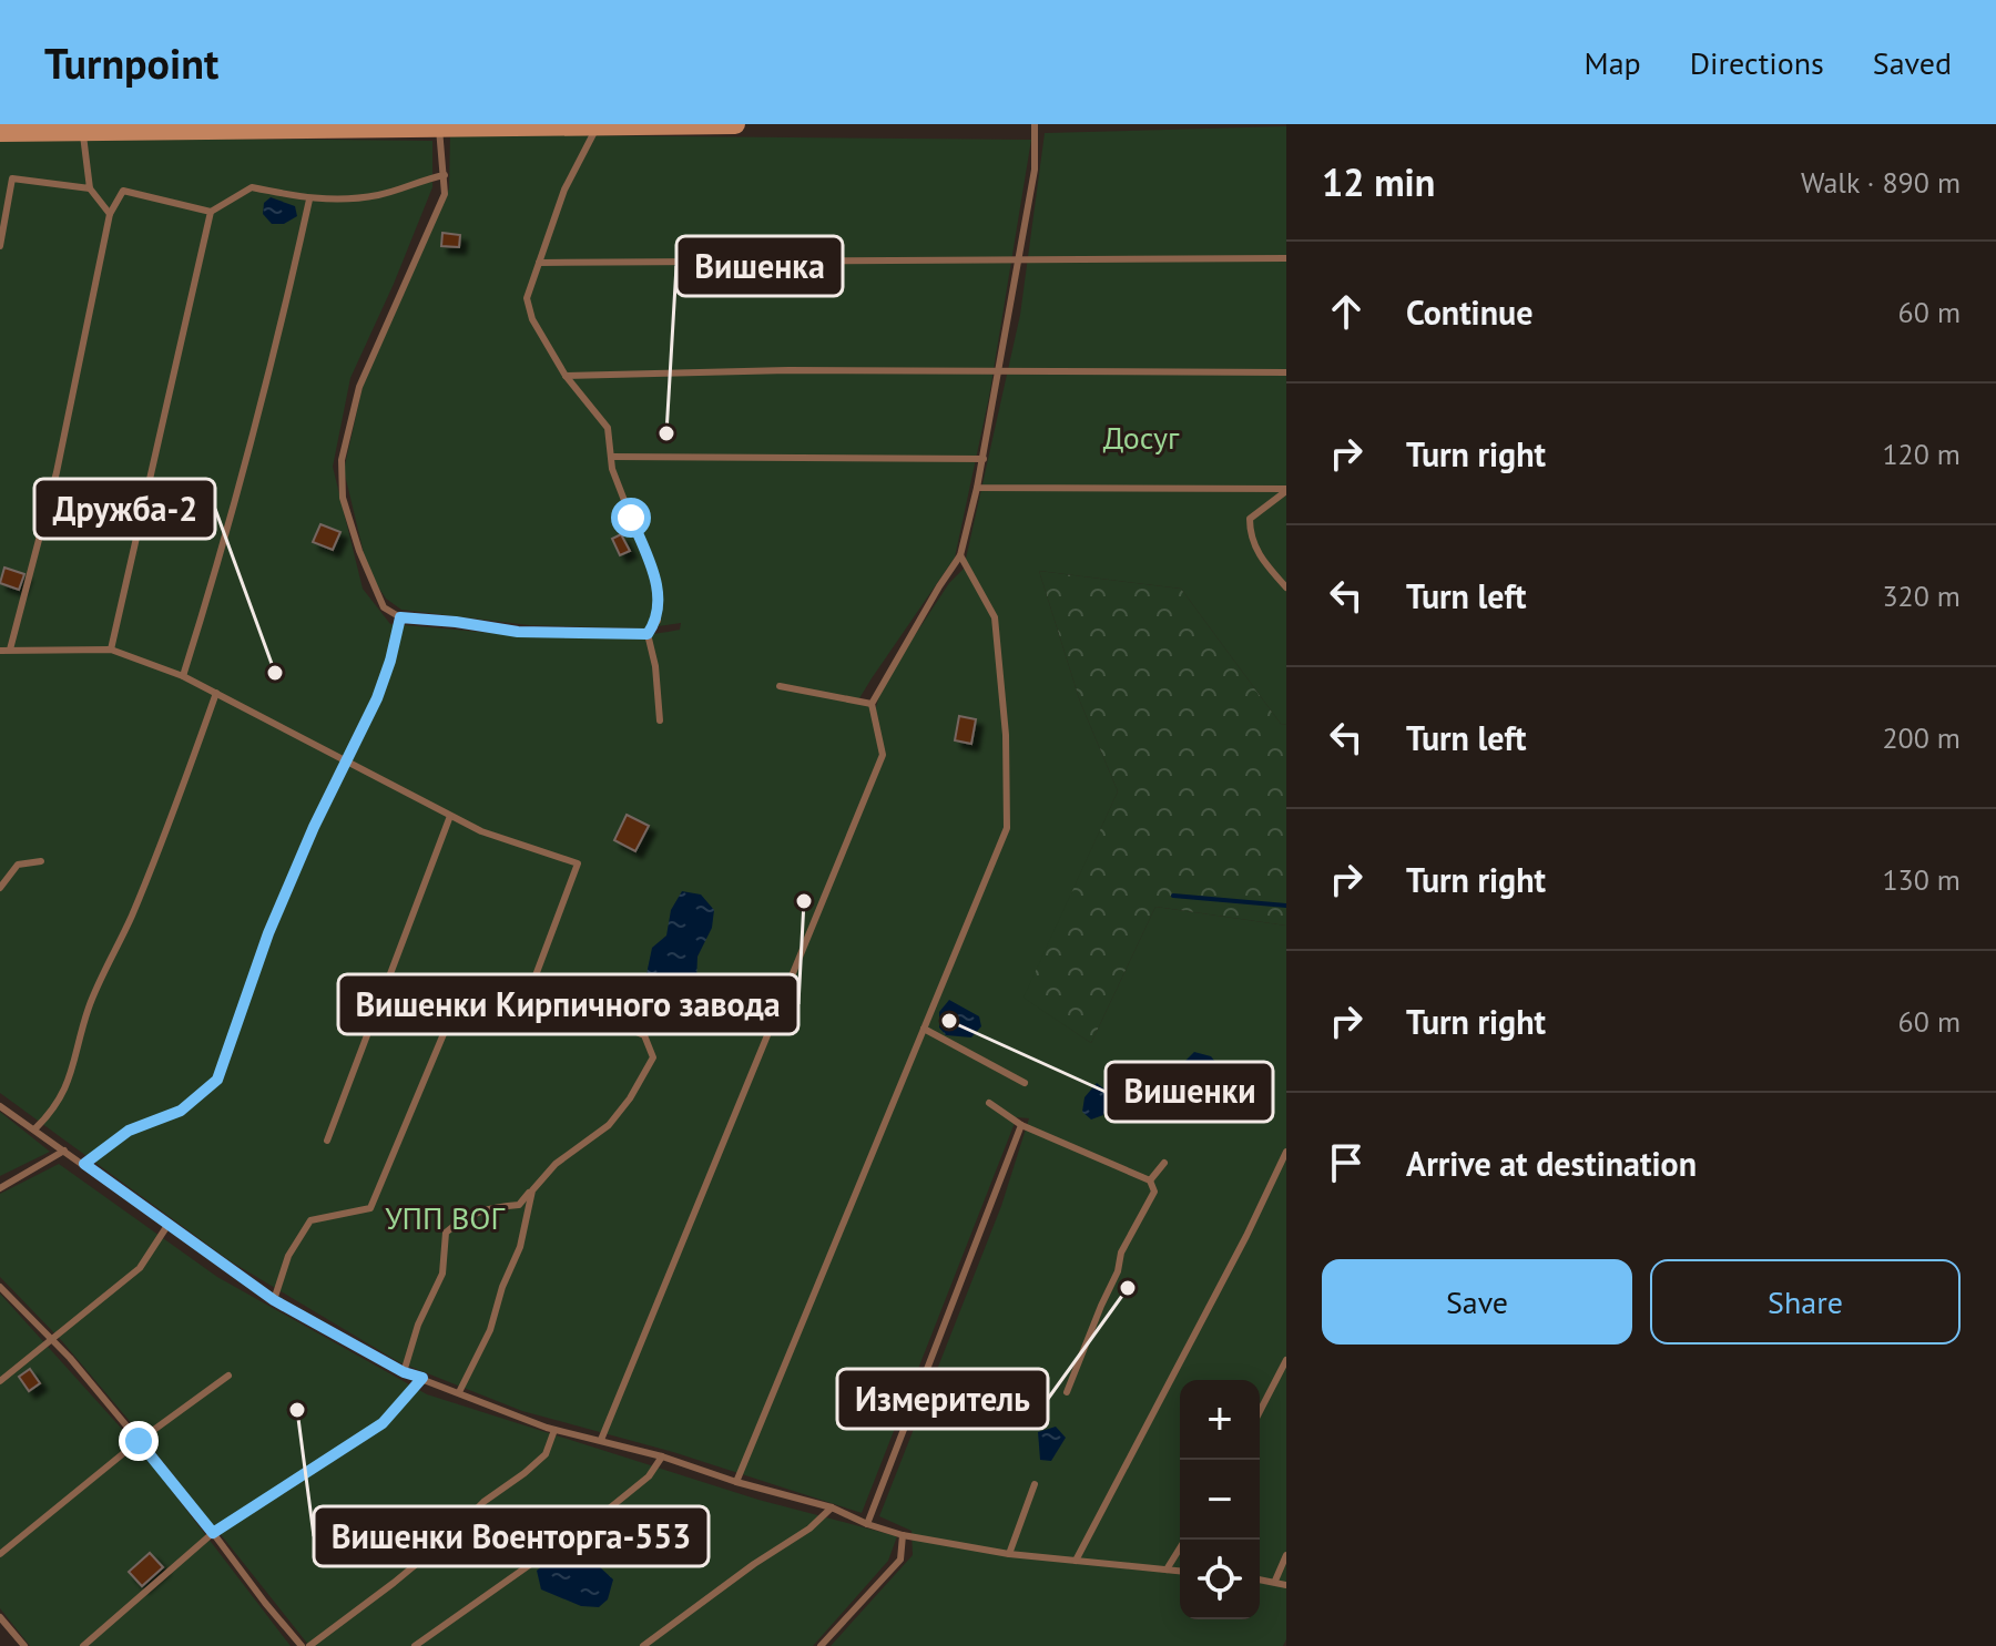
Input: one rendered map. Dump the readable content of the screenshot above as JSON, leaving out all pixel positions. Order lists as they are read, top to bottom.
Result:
{
  "parks": ["Досуг", "УПП ВОГ"],
  "places": [
    "Вишенка",
    "Дружба-2",
    "Вишенки Кирпичного завода",
    "Вишенки",
    "Измеритель",
    "Вишенки Военторга-553"
  ],
  "page": {
    "header": "Turnpoint",
    "nav": ["Map", "Directions", "Saved"],
    "heading": ["12 min", "Walk · 890 m"],
    "list": [
      ["Continue", "60 m"],
      ["Turn right", "120 m"],
      ["Turn left", "320 m"],
      ["Turn left", "200 m"],
      ["Turn right", "130 m"],
      ["Turn right", "60 m"],
      "Arrive at destination"
    ],
    "buttons": ["Save", "Share"],
    "map_buttons": ["+", "−"]
  }
}
